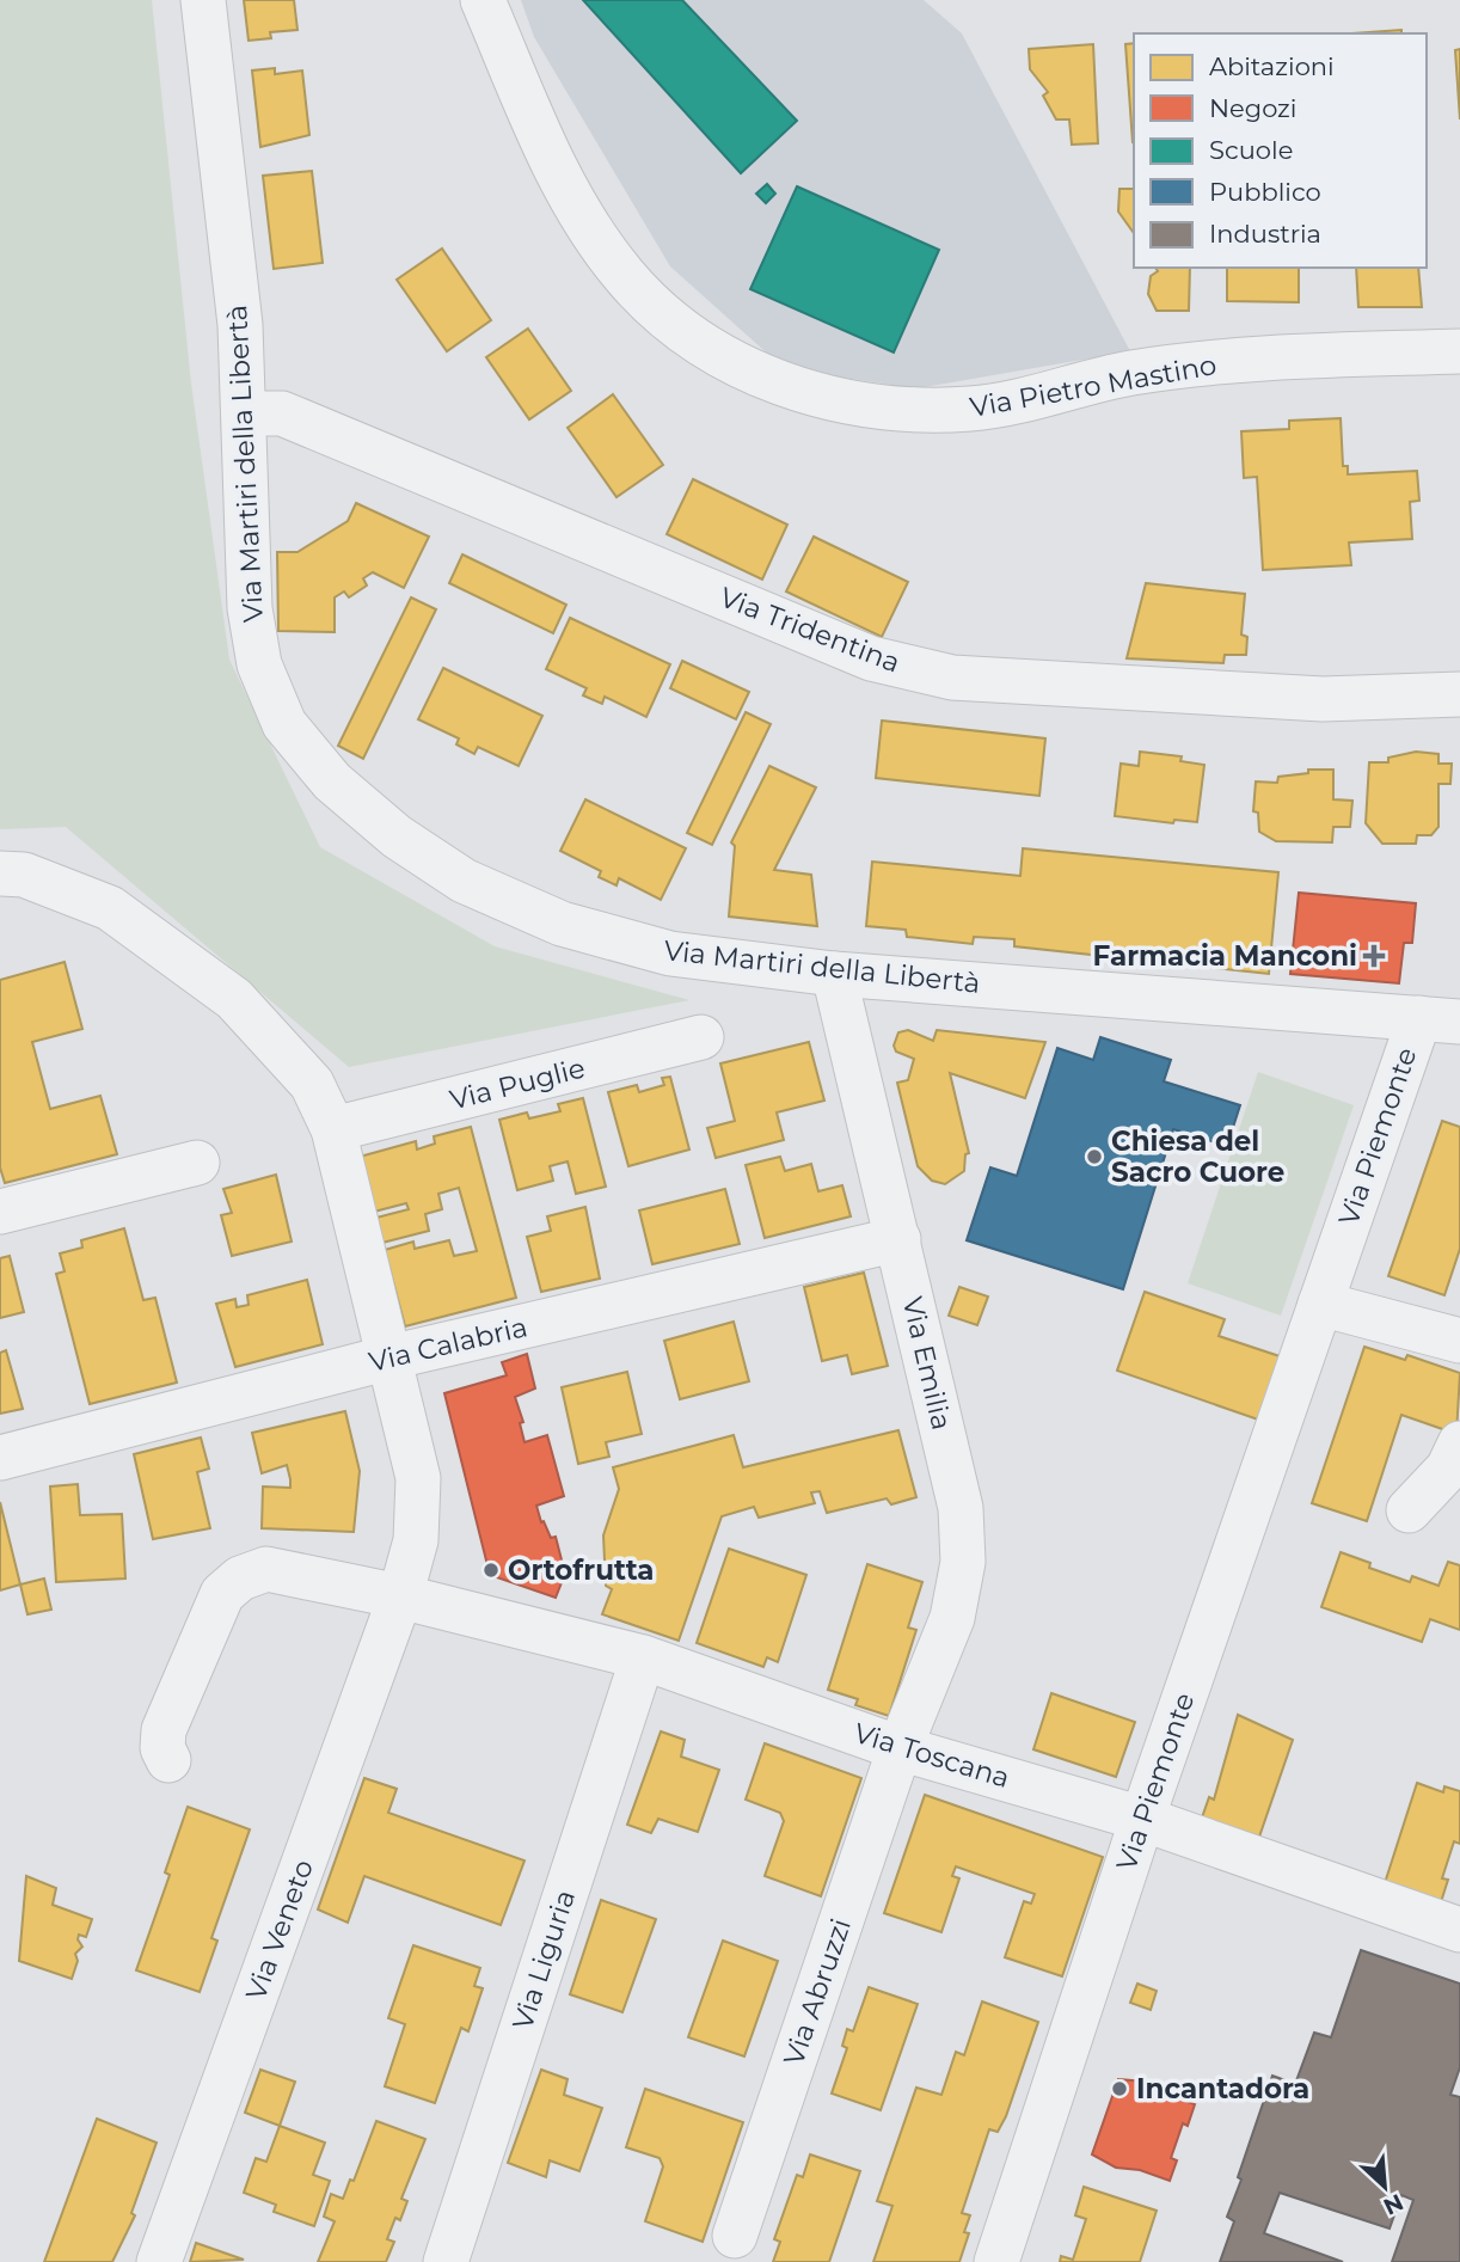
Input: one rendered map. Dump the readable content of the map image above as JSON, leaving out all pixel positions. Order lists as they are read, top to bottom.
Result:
{
  "streets": {
    "street": [
      "Via Pietro Mastino",
      "Via Martiri della Libertà",
      "Via Tridentina",
      "Via Puglie",
      "Via Piemonte",
      "Via Calabria",
      "Via Emilia",
      "Via Toscana",
      "Via Veneto",
      "Via Liguria",
      "Via Abruzzi"
    ]
  },
  "crossings": [
    ["Via Martiri della Libertà", "Via Tridentina"],
    ["Via Martiri della Libertà", "Via Piemonte"],
    ["Via Martiri della Libertà", "Via Emilia"],
    ["Via Puglie", "Via Veneto"],
    ["Via Piemonte", "Via Toscana"],
    ["Via Calabria", "Via Emilia"],
    ["Via Calabria", "Via Veneto"],
    ["Via Emilia", "Via Toscana"],
    ["Via Emilia", "Via Abruzzi"],
    ["Via Toscana", "Via Veneto"],
    ["Via Toscana", "Via Liguria"],
    ["Via Toscana", "Via Abruzzi"]
  ],
  "places": {
    "health": ["Farmacia Manconi"],
    "other": ["Chiesa del Sacro Cuore", "Ortofrutta", "Incantadora"]
  },
  "legend": [
    "Abitazioni",
    "Negozi",
    "Scuole",
    "Pubblico",
    "Industria"
  ],
  "north": "bottom right"
}
